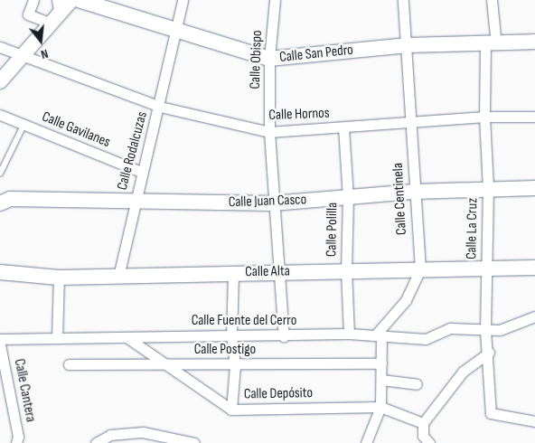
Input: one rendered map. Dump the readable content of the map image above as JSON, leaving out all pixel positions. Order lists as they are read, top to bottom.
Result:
{
  "streets": {
    "street": [
      "Calle San Pedro",
      "Calle Obispo",
      "Calle Hornos",
      "Calle Gavilanes",
      "Calle Rodalcuzas",
      "Calle Centinela",
      "Calle Juan Casco",
      "Calle La Cruz",
      "Calle Polilla",
      "Calle Alta",
      "Calle Fuente del Cerro",
      "Calle Postigo",
      "Calle Cantera",
      "Calle Depósito"
    ]
  },
  "crossings": [
    ["Calle San Pedro", "Calle Obispo"],
    ["Calle San Pedro", "Calle Rodalcuzas"],
    ["Calle San Pedro", "Calle Centinela"],
    ["Calle San Pedro", "Calle La Cruz"],
    ["Calle Obispo", "Calle Hornos"],
    ["Calle Obispo", "Calle Juan Casco"],
    ["Calle Obispo", "Calle Alta"],
    ["Calle Obispo", "Calle Fuente del Cerro"],
    ["Calle Hornos", "Calle Rodalcuzas"],
    ["Calle Hornos", "Calle Centinela"],
    ["Calle Hornos", "Calle La Cruz"],
    ["Calle Hornos", "Calle Polilla"],
    ["Calle Gavilanes", "Calle Rodalcuzas"],
    ["Calle Rodalcuzas", "Calle Juan Casco"],
    ["Calle Rodalcuzas", "Calle Alta"],
    ["Calle Centinela", "Calle Juan Casco"],
    ["Calle Centinela", "Calle Alta"],
    ["Calle Centinela", "Calle Fuente del Cerro"],
    ["Calle Juan Casco", "Calle La Cruz"],
    ["Calle Juan Casco", "Calle Polilla"],
    ["Calle La Cruz", "Calle Alta"],
    ["Calle La Cruz", "Calle Fuente del Cerro"],
    ["Calle Polilla", "Calle Alta"],
    ["Calle Polilla", "Calle Fuente del Cerro"],
    ["Calle Fuente del Cerro", "Calle Depósito"],
    ["Calle Postigo", "Calle Depósito"]
  ],
  "north": "bottom"
}
